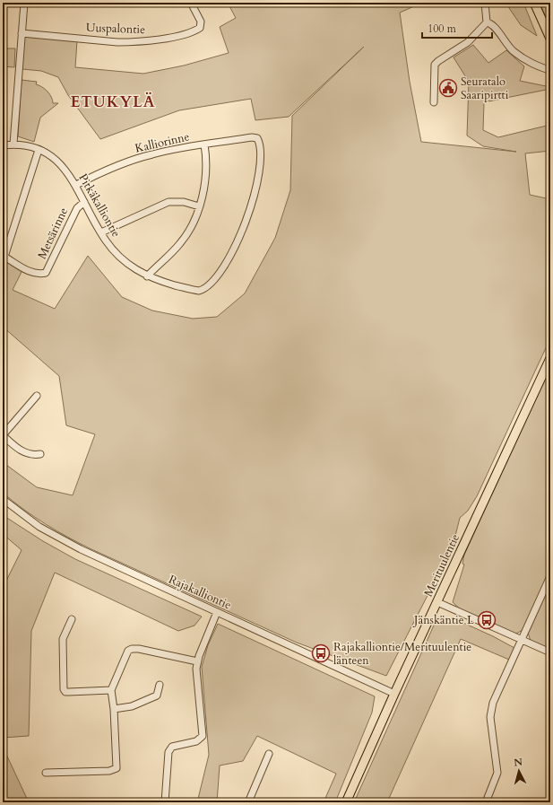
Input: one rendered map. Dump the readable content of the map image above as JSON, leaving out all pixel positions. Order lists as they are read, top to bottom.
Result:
{
  "streets": {
    "main road": ["Merituulentie"],
    "street": [
      "Uuspalontie",
      "Kalliorinne",
      "Pitkäkalliontie",
      "Metsärinne",
      "Rajakalliontie"
    ]
  },
  "crossings": [
    ["Kalliorinne", "Pitkäkalliontie"],
    ["Pitkäkalliontie", "Metsärinne"],
    ["Merituulentie", "Rajakalliontie"]
  ],
  "districts": ["ETUKYLÄ"],
  "places": {
    "public building": ["Seuratalo Saaripirtti"],
    "bus stop": ["Jänskäntie L", "Rajakalliontie/Merituulentie länteen"]
  },
  "scale_bar": "100 m",
  "north": "top"
}
